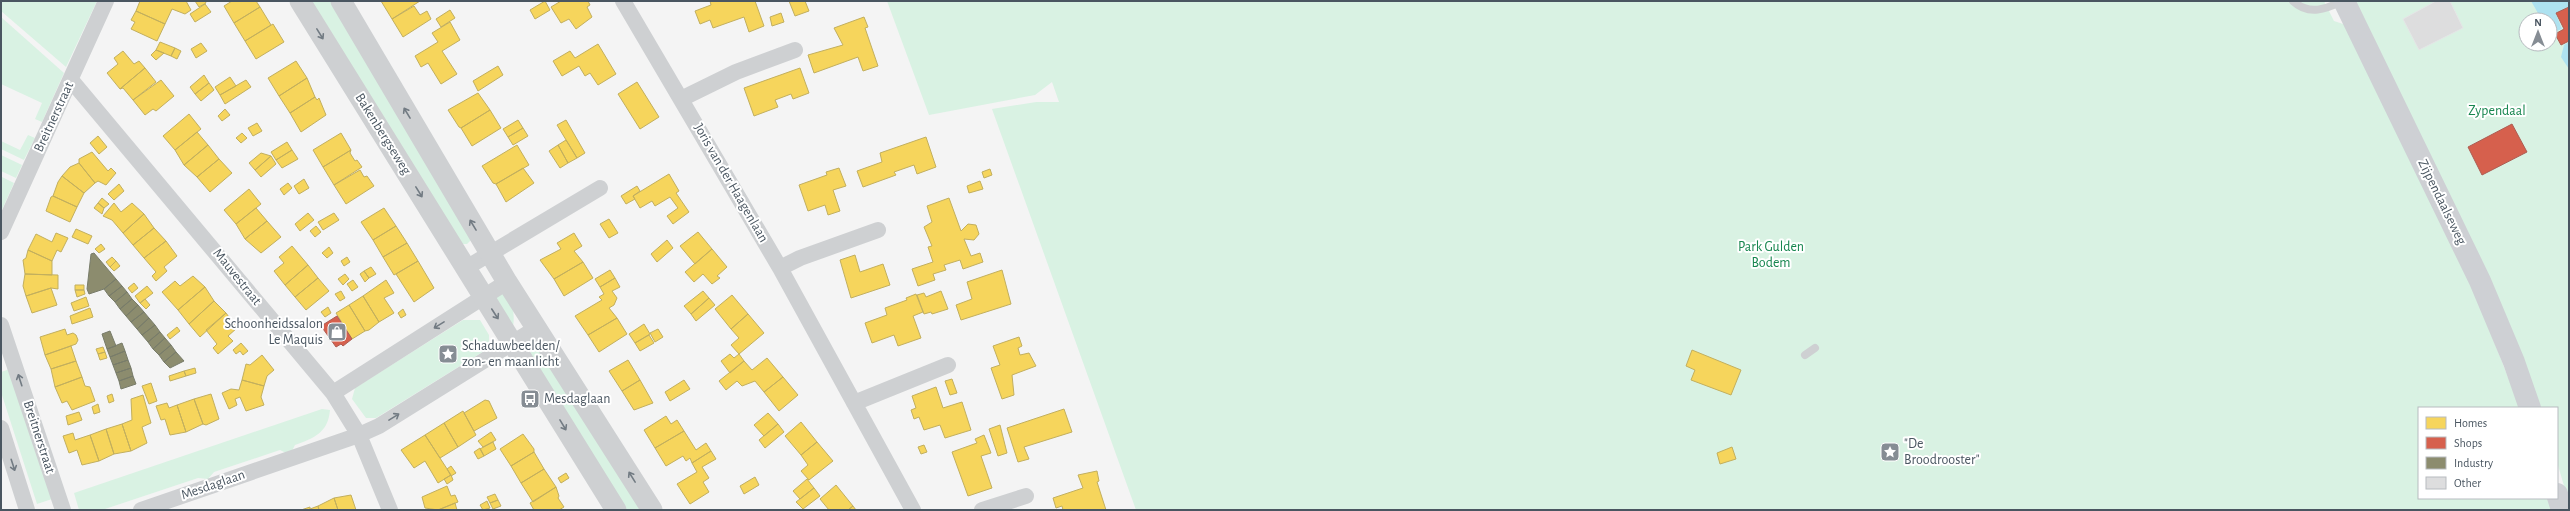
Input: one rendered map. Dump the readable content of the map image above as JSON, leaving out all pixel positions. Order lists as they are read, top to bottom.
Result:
{
  "streets": {
    "main road": ["Zijpendaalseweg"],
    "street": [
      "Breitnerstraat",
      "Bakenbergseweg",
      "Joris van der Haagenlaan",
      "Mauvestraat",
      "Mesdaglaan"
    ]
  },
  "crossings": [
    ["Breitnerstraat", "Mauvestraat"],
    ["Bakenbergseweg", "Mesdaglaan"],
    ["Mauvestraat", "Mesdaglaan"]
  ],
  "parks": ["Zypendaal", "Park Gulden Bodem"],
  "places": {
    "shop": ["Schoonheidssalon Le Maquis"],
    "place": ["Schaduwbeelden/ zon- en maanlicht", "\"De Broodrooster\""],
    "bus stop": ["Mesdaglaan"]
  },
  "legend": [
    "Homes",
    "Shops",
    "Industry",
    "Other"
  ],
  "north": "top"
}
